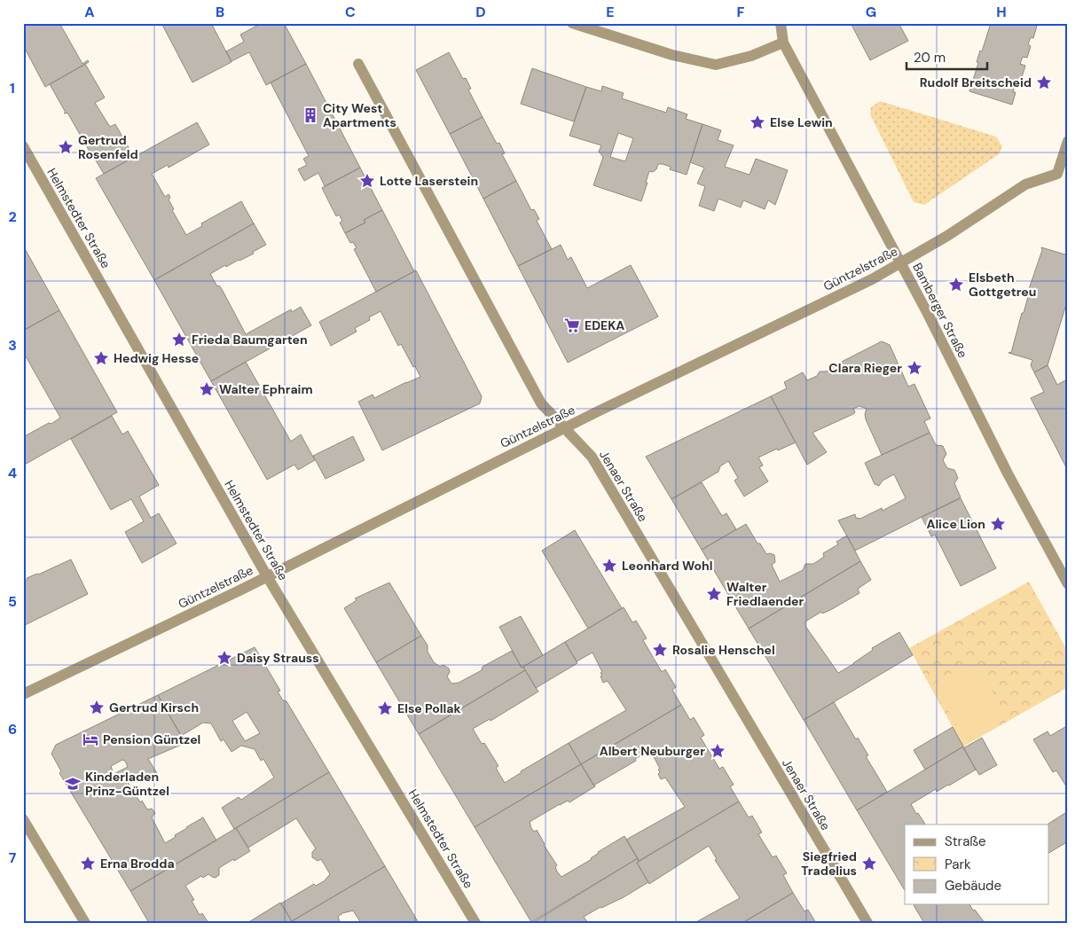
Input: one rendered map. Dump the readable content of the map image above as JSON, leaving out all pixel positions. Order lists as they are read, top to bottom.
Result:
{
  "streets": {
    "street": [
      "Helmstedter Straße",
      "Güntzelstraße",
      "Bamberger Straße",
      "Jenaer Straße"
    ]
  },
  "crossings": [
    ["Helmstedter Straße", "Güntzelstraße"],
    ["Güntzelstraße", "Bamberger Straße"],
    ["Güntzelstraße", "Jenaer Straße"]
  ],
  "places": {
    "place": [
      "Rudolf Breitscheid",
      "Else Lewin",
      "Gertrud Rosenfeld",
      "Lotte Laserstein",
      "Elsbeth Gottgetreu",
      "Frieda Baumgarten",
      "Hedwig Hesse",
      "Clara Rieger",
      "Walter Ephraim",
      "Alice Lion",
      "Leonhard Wohl",
      "Walter Friedlaender",
      "Rosalie Henschel",
      "Daisy Strauss",
      "Gertrud Kirsch",
      "Else Pollak",
      "Albert Neuburger",
      "Erna Brodda",
      "Siegfried Tradelius"
    ],
    "building": ["City West Apartments"],
    "supermarket": ["EDEKA"],
    "hotel": ["Pension Güntzel"],
    "school or university": ["Kinderladen Prinz-Güntzel"]
  },
  "legend": ["Straße", "Park", "Gebäude"],
  "scale_bar": "20 m",
  "grid": {
    "columns": [
      "A",
      "B",
      "C",
      "D",
      "E",
      "F",
      "G",
      "H"
    ],
    "rows": [
      "1",
      "2",
      "3",
      "4",
      "5",
      "6",
      "7"
    ]
  }
}
